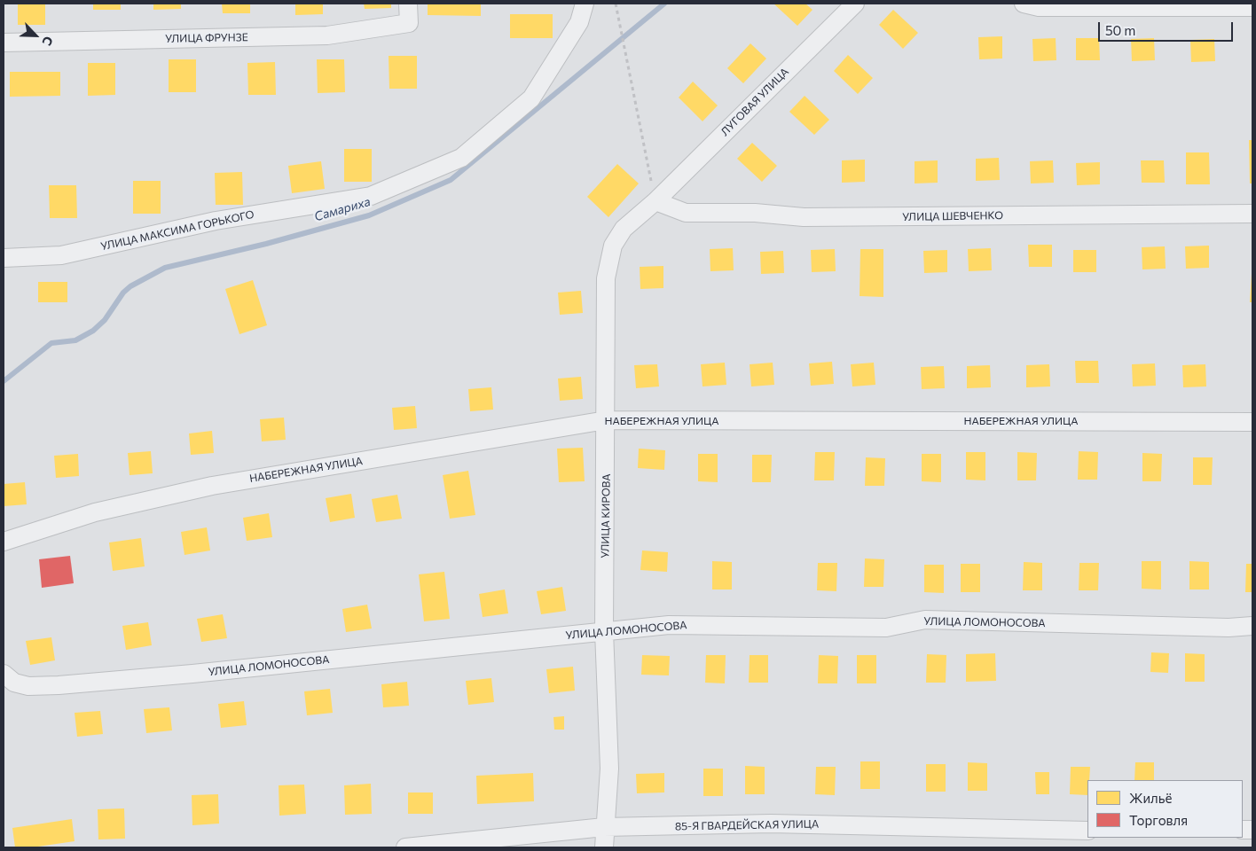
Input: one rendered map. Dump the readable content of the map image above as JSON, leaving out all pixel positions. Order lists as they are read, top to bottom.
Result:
{
  "streets": {
    "street": [
      "УЛИЦА ФРУНЗЕ",
      "ЛУГОВАЯ УЛИЦА",
      "УЛИЦА ШЕВЧЕНКО",
      "УЛИЦА МАКСИМА ГОРЬКОГО",
      "НАБЕРЕЖНАЯ УЛИЦА",
      "УЛИЦА КИРОВА",
      "УЛИЦА ЛОМОНОСОВА",
      "85-Я ГВАРДЕЙСКАЯ УЛИЦА"
    ]
  },
  "crossings": [
    ["ЛУГОВАЯ УЛИЦА", "УЛИЦА ШЕВЧЕНКО"],
    ["ЛУГОВАЯ УЛИЦА", "УЛИЦА КИРОВА"],
    ["УЛИЦА ШЕВЧЕНКО", "УЛИЦА КИРОВА"],
    ["НАБЕРЕЖНАЯ УЛИЦА", "УЛИЦА КИРОВА"],
    ["УЛИЦА КИРОВА", "УЛИЦА ЛОМОНОСОВА"],
    ["УЛИЦА КИРОВА", "85-Я ГВАРДЕЙСКАЯ УЛИЦА"]
  ],
  "water": ["Самариха"],
  "legend": ["Жильё", "Торговля"],
  "scale_bar": "50 m",
  "north": "bottom right"
}
